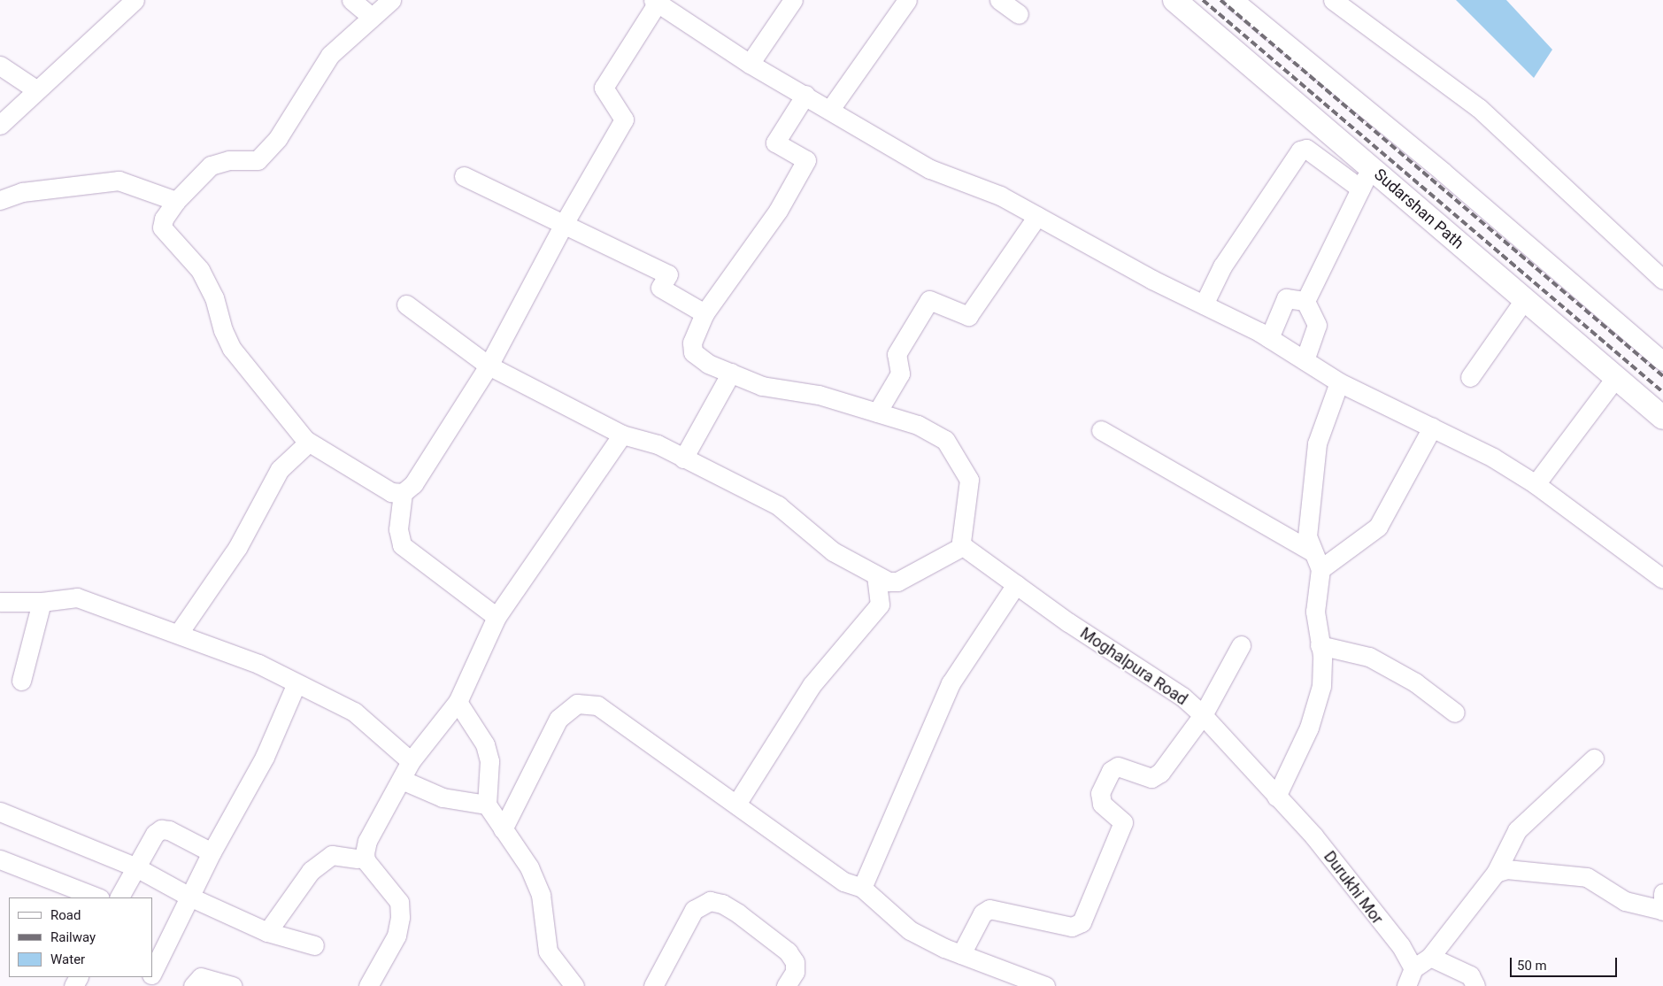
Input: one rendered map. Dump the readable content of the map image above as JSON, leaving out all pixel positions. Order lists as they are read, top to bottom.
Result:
{
  "streets": {
    "main road": ["Sudarshan Path"],
    "street": ["Moghalpura Road", "Durukhi Mor"]
  },
  "crossings": [
    ["Moghalpura Road", "Durukhi Mor"]
  ],
  "legend": ["Road", "Railway", "Water"],
  "scale_bar": "50 m"
}
